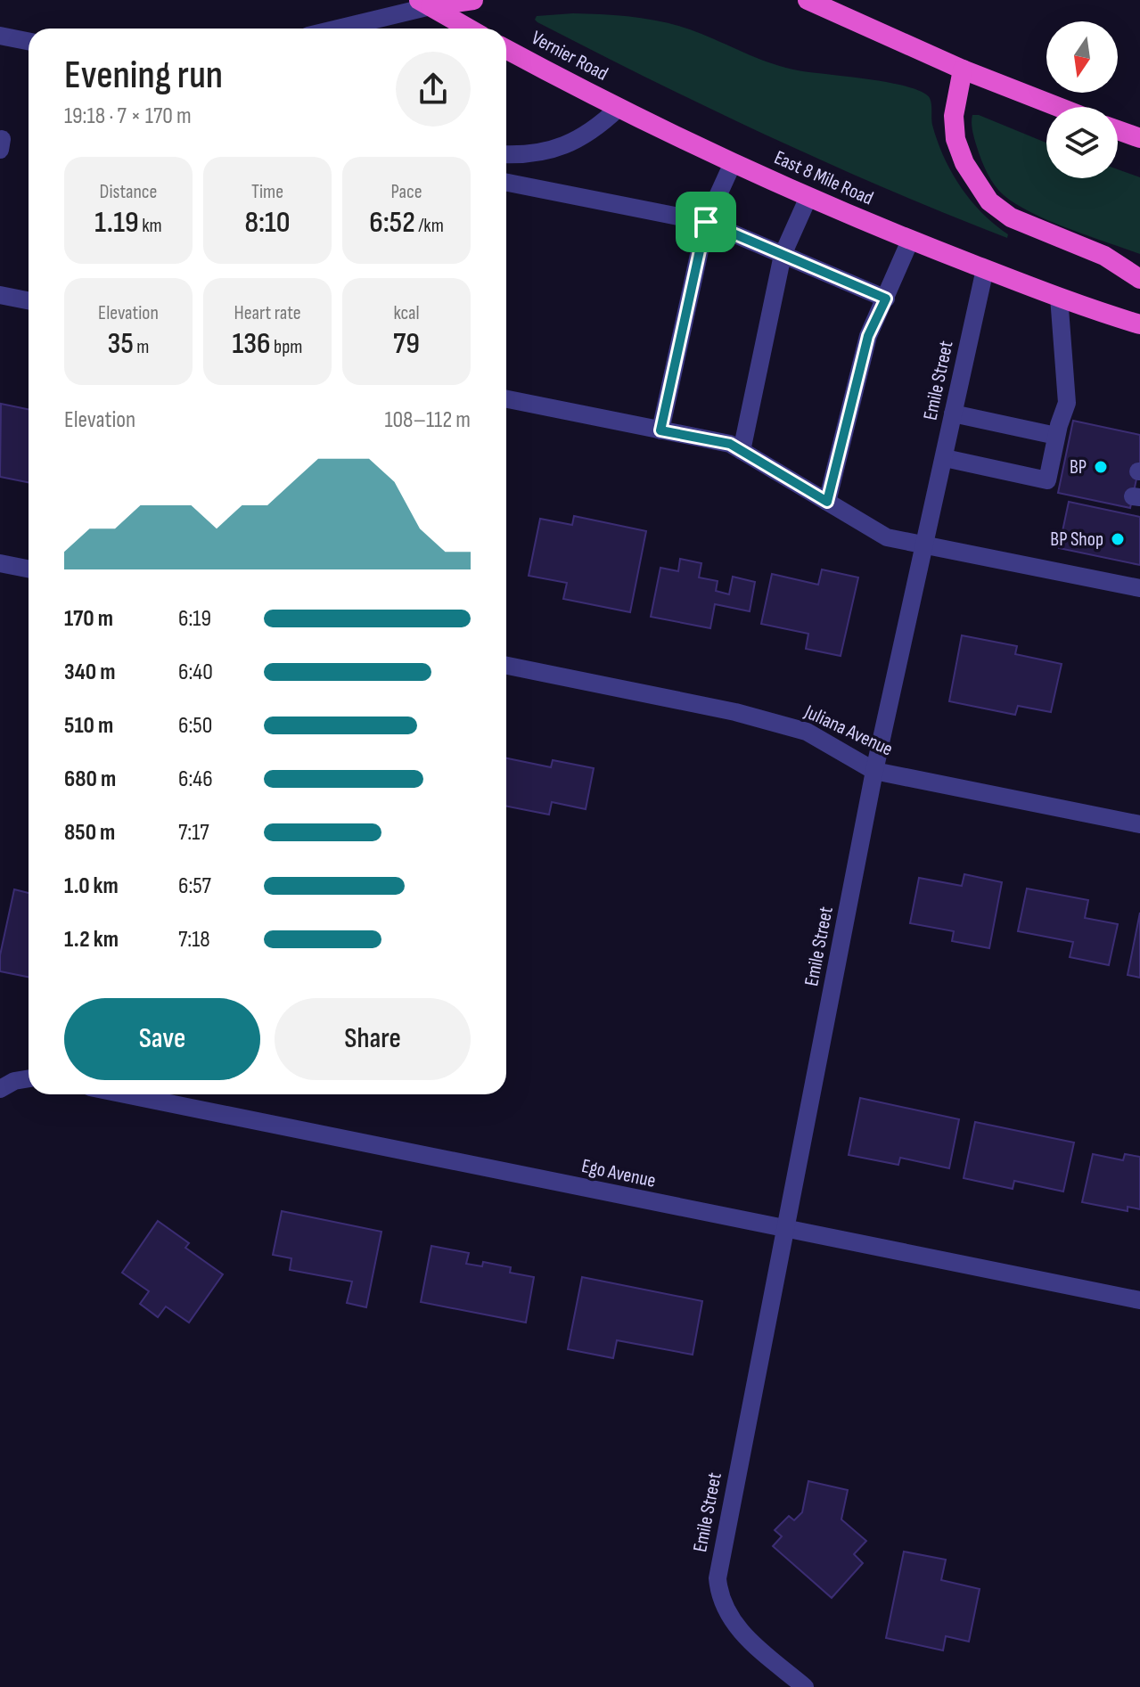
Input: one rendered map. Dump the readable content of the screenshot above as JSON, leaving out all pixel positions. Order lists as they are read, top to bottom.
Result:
{
  "streets": {
    "highway": ["Vernier Road", "East 8 Mile Road"],
    "street": ["Emile Street", "Juliana Avenue", "Ego Avenue"]
  },
  "crossings": [
    ["Vernier Road", "East 8 Mile Road"],
    ["East 8 Mile Road", "Emile Street"],
    ["Emile Street", "Juliana Avenue"],
    ["Emile Street", "Ego Avenue"]
  ],
  "places": ["BP", "BP Shop"],
  "north": "bottom",
  "page": {
    "heading": ["Evening run", "19:18 · 7 × 170 m"],
    "stats": [
      ["Distance", "1.19 km"],
      ["Time", "8:10"],
      ["Pace", "6:52 /km"],
      ["Elevation", "35 m"],
      ["Heart rate", "136 bpm"],
      ["kcal", "79"]
    ],
    "chart": ["Elevation", "108–112 m"],
    "list": [
      {
        "name": "170 m",
        "note": "6:19"
      },
      {
        "name": "340 m",
        "note": "6:40"
      },
      {
        "name": "510 m",
        "note": "6:50"
      },
      {
        "name": "680 m",
        "note": "6:46"
      },
      {
        "name": "850 m",
        "note": "7:17"
      },
      {
        "name": "1.0 km",
        "note": "6:57"
      },
      {
        "name": "1.2 km",
        "note": "7:18"
      }
    ],
    "buttons": ["Save", "Share"]
  }
}
